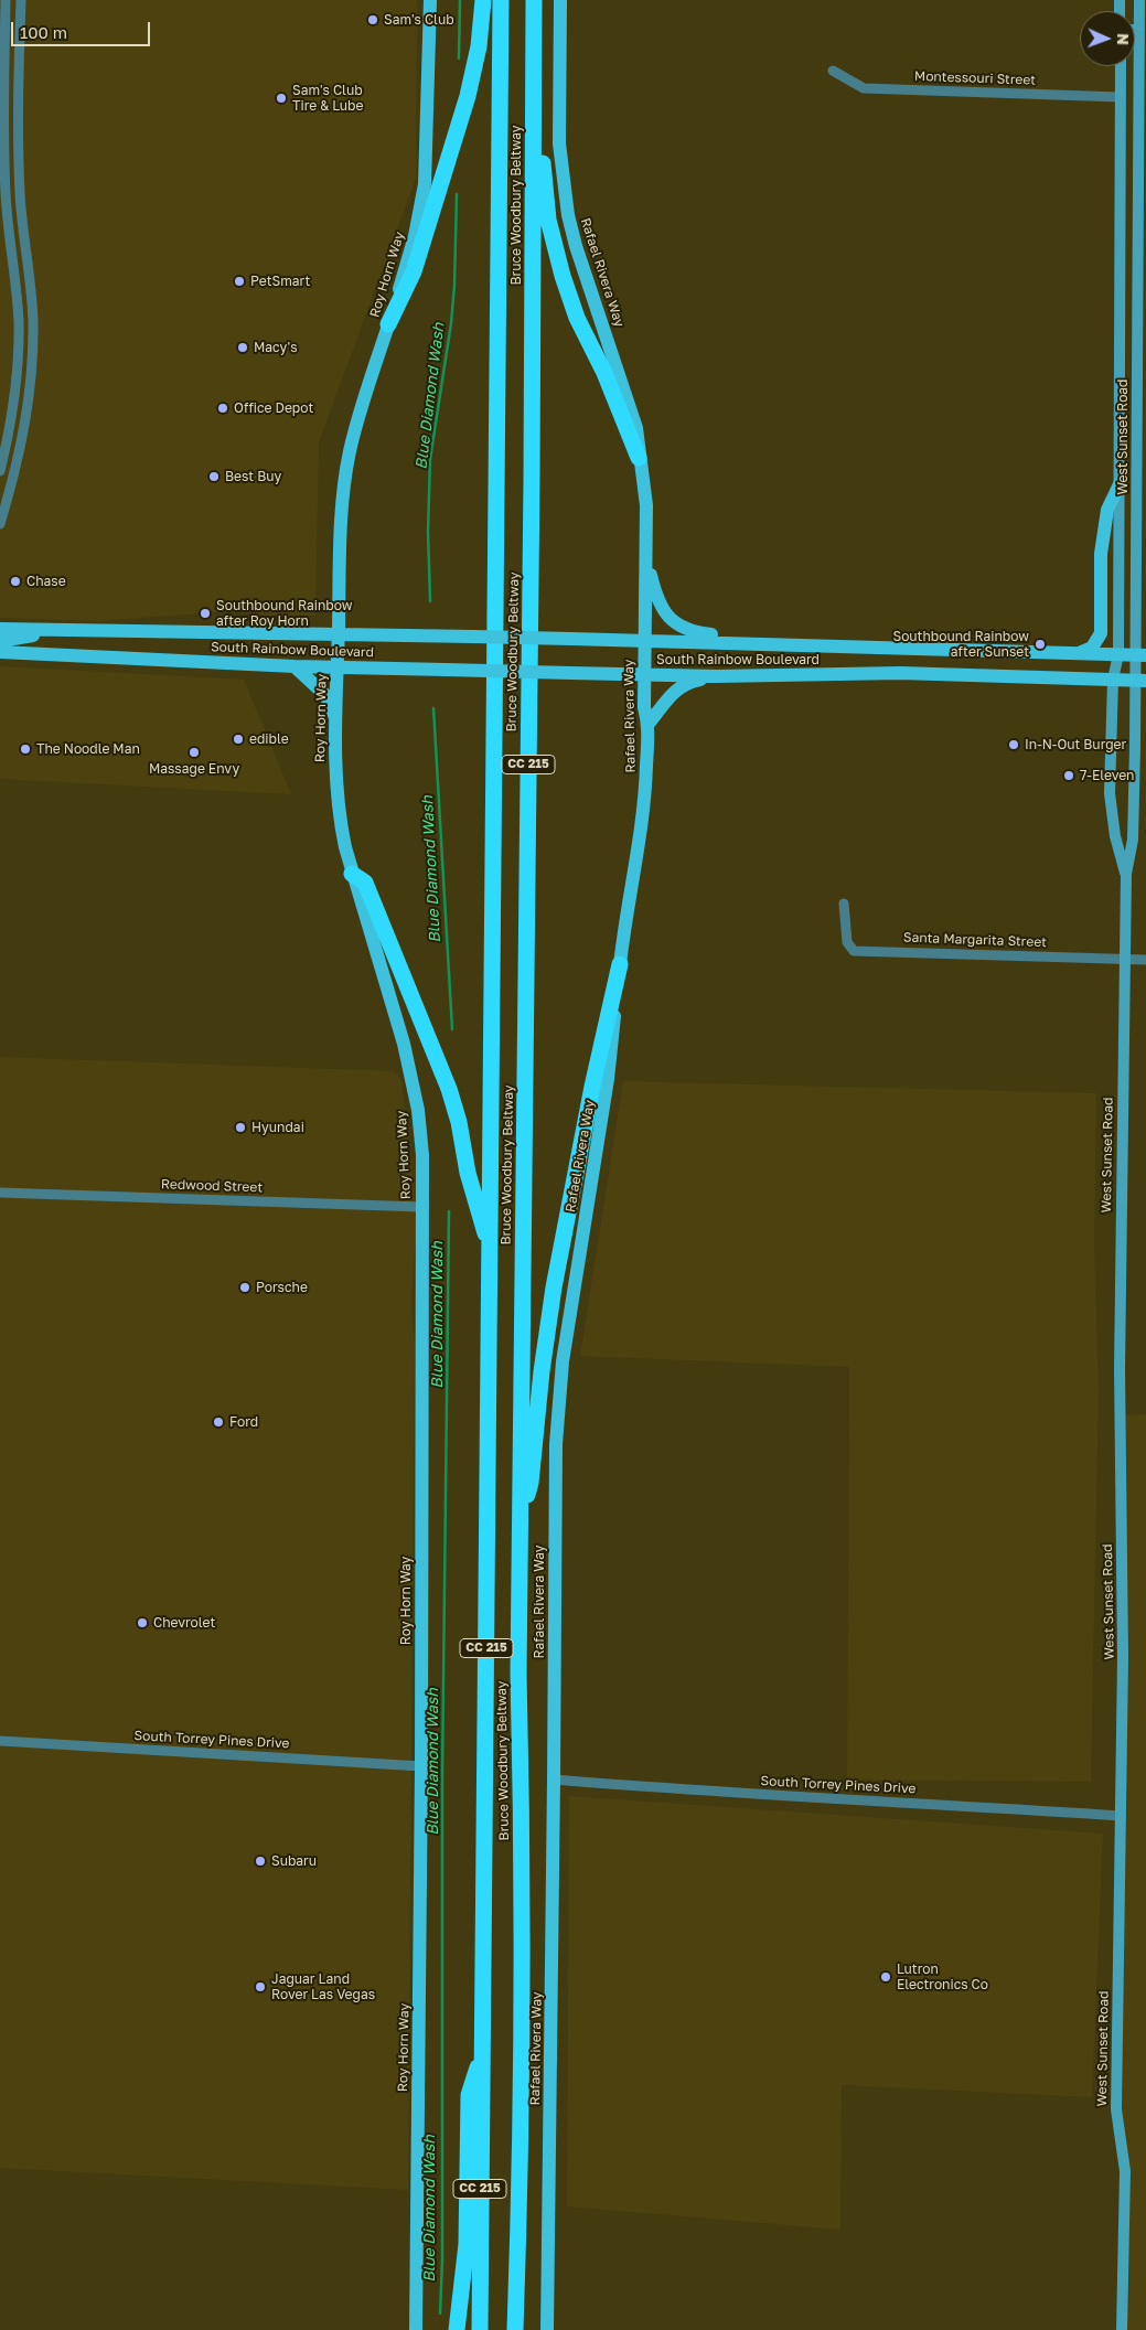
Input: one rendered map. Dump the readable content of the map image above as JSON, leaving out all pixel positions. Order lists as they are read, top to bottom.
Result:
{
  "streets": {
    "highway": ["Bruce Woodbury Beltway", "CC 215"],
    "main road": [
      "Rafael Rivera Way",
      "Roy Horn Way",
      "West Sunset Road",
      "South Rainbow Boulevard"
    ],
    "street": [
      "Montessouri Street",
      "Santa Margarita Street",
      "Redwood Street",
      "South Torrey Pines Drive"
    ]
  },
  "crossings": [
    ["Montessouri Street", "West Sunset Road"],
    ["Rafael Rivera Way", "South Rainbow Boulevard"],
    ["Rafael Rivera Way", "South Torrey Pines Drive"],
    ["Roy Horn Way", "South Rainbow Boulevard"],
    ["Roy Horn Way", "Redwood Street"],
    ["Roy Horn Way", "South Torrey Pines Drive"],
    ["West Sunset Road", "South Rainbow Boulevard"],
    ["West Sunset Road", "Santa Margarita Street"],
    ["West Sunset Road", "South Torrey Pines Drive"]
  ],
  "water": ["Blue Diamond Wash"],
  "places": [
    "Sam's Club",
    "Sam's Club Tire & Lube",
    "PetSmart",
    "Macy's",
    "Office Depot",
    "Best Buy",
    "Chase",
    "Southbound Rainbow after Roy Horn",
    "Southbound Rainbow after Sunset",
    "edible",
    "In-N-Out Burger",
    "The Noodle Man",
    "Massage Envy",
    "7-Eleven",
    "Hyundai",
    "Porsche",
    "Ford",
    "Chevrolet",
    "Subaru",
    "Lutron Electronics Co",
    "Jaguar Land Rover Las Vegas"
  ],
  "scale_bar": "100 m",
  "north": "right"
}
